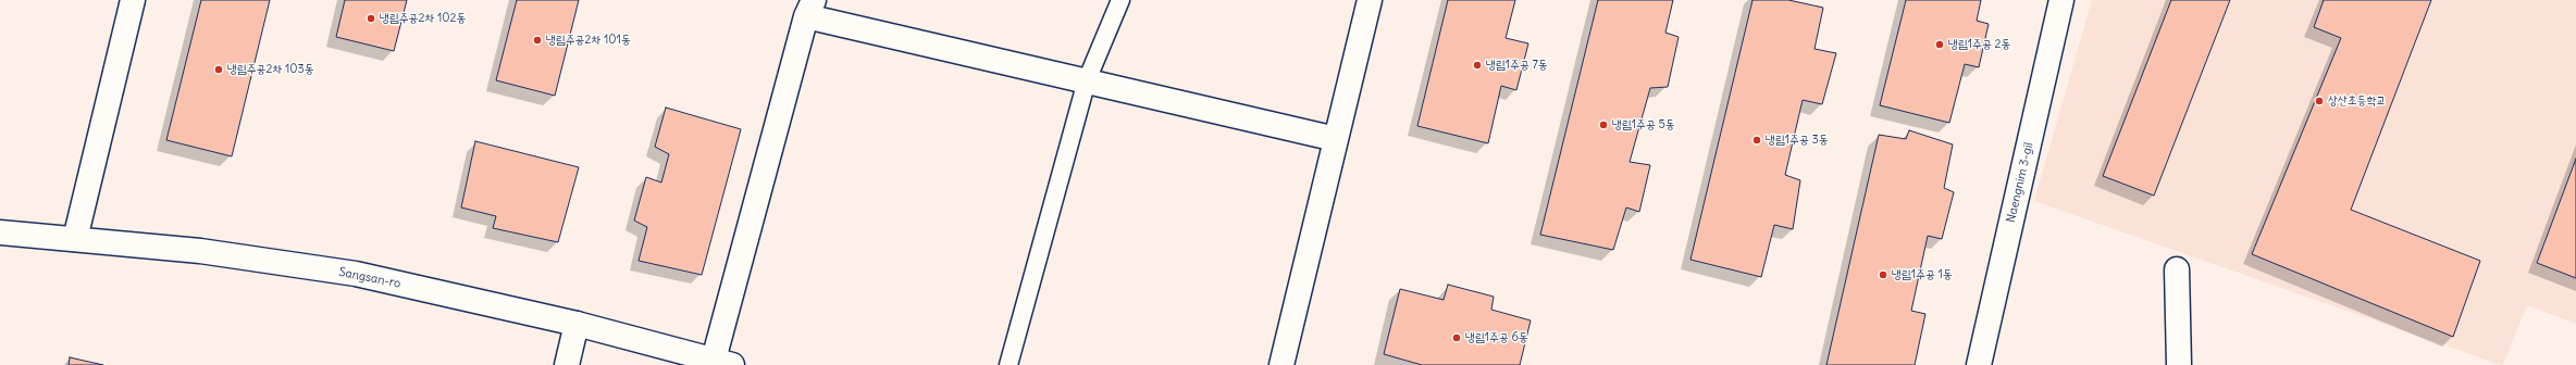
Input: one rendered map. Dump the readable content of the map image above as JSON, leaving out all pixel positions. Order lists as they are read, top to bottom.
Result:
{
  "streets": {
    "street": ["Naengnim 3-gil", "Sangsan-ro"]
  },
  "places": [
    "냉림주공2차 102동",
    "냉림주공2차 101동",
    "냉림1주공 2동",
    "냉림1주공 7동",
    "냉림주공2차 103동",
    "상산초등학교",
    "냉림1주공 5동",
    "냉림1주공 3동",
    "냉림1주공 1동",
    "냉림1주공 6동"
  ]
}
